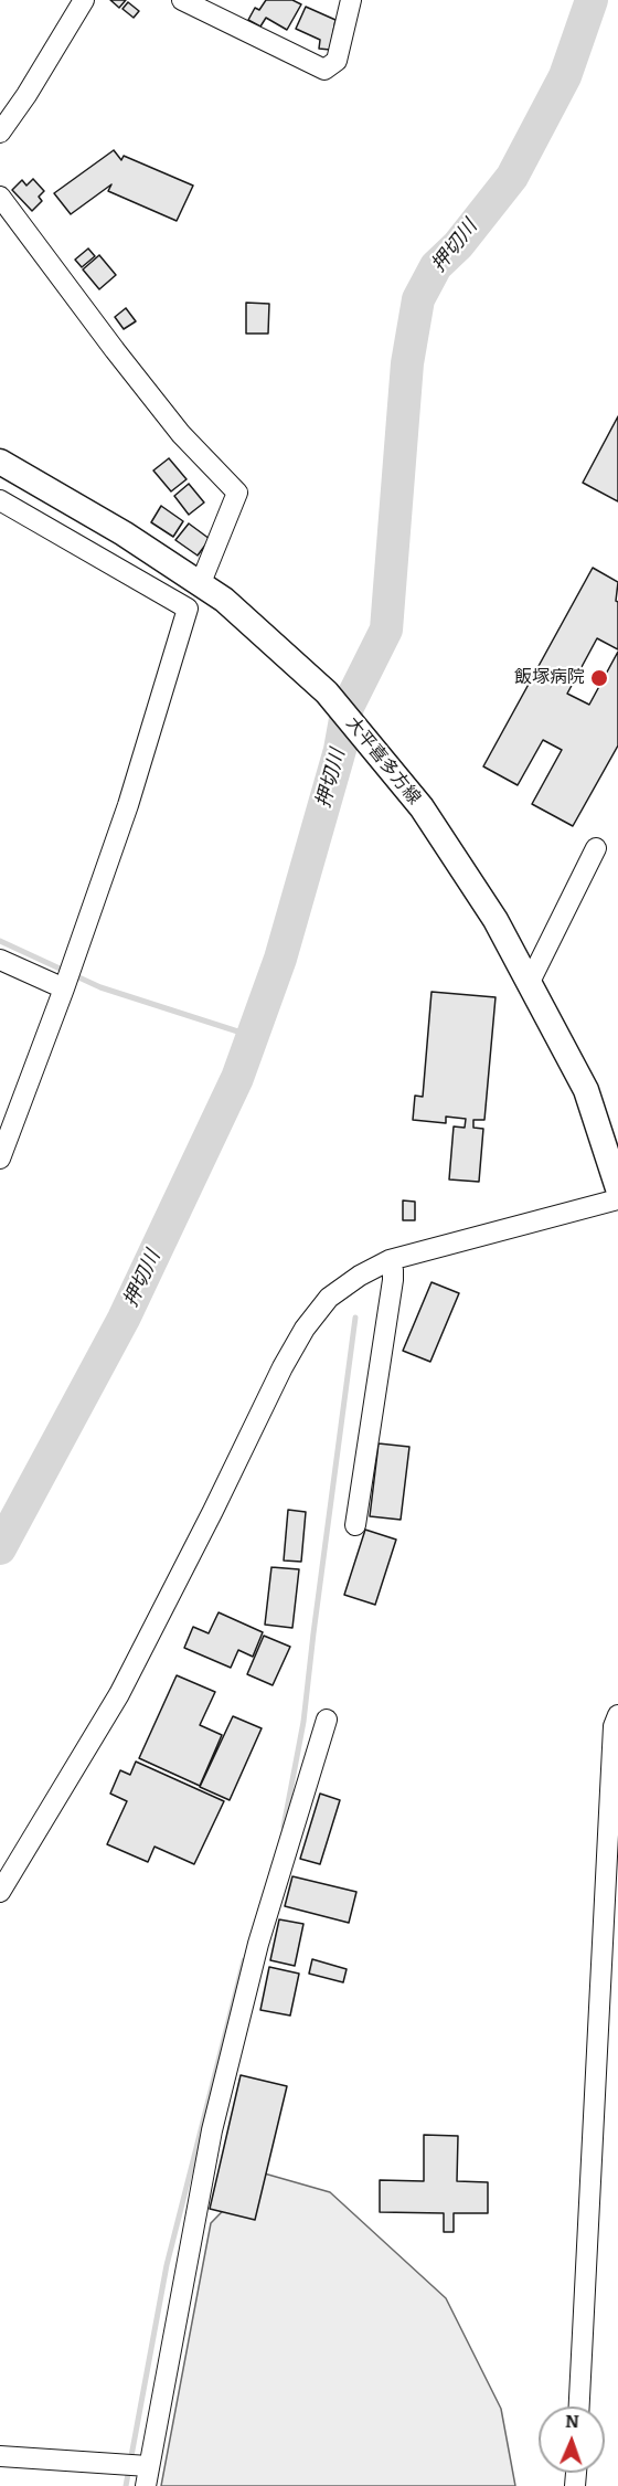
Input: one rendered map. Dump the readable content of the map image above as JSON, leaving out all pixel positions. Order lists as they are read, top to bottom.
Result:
{
  "streets": {
    "main road": ["大平喜多方線"]
  },
  "water": ["押切川"],
  "places": ["飯塚病院"],
  "north": "top"
}
